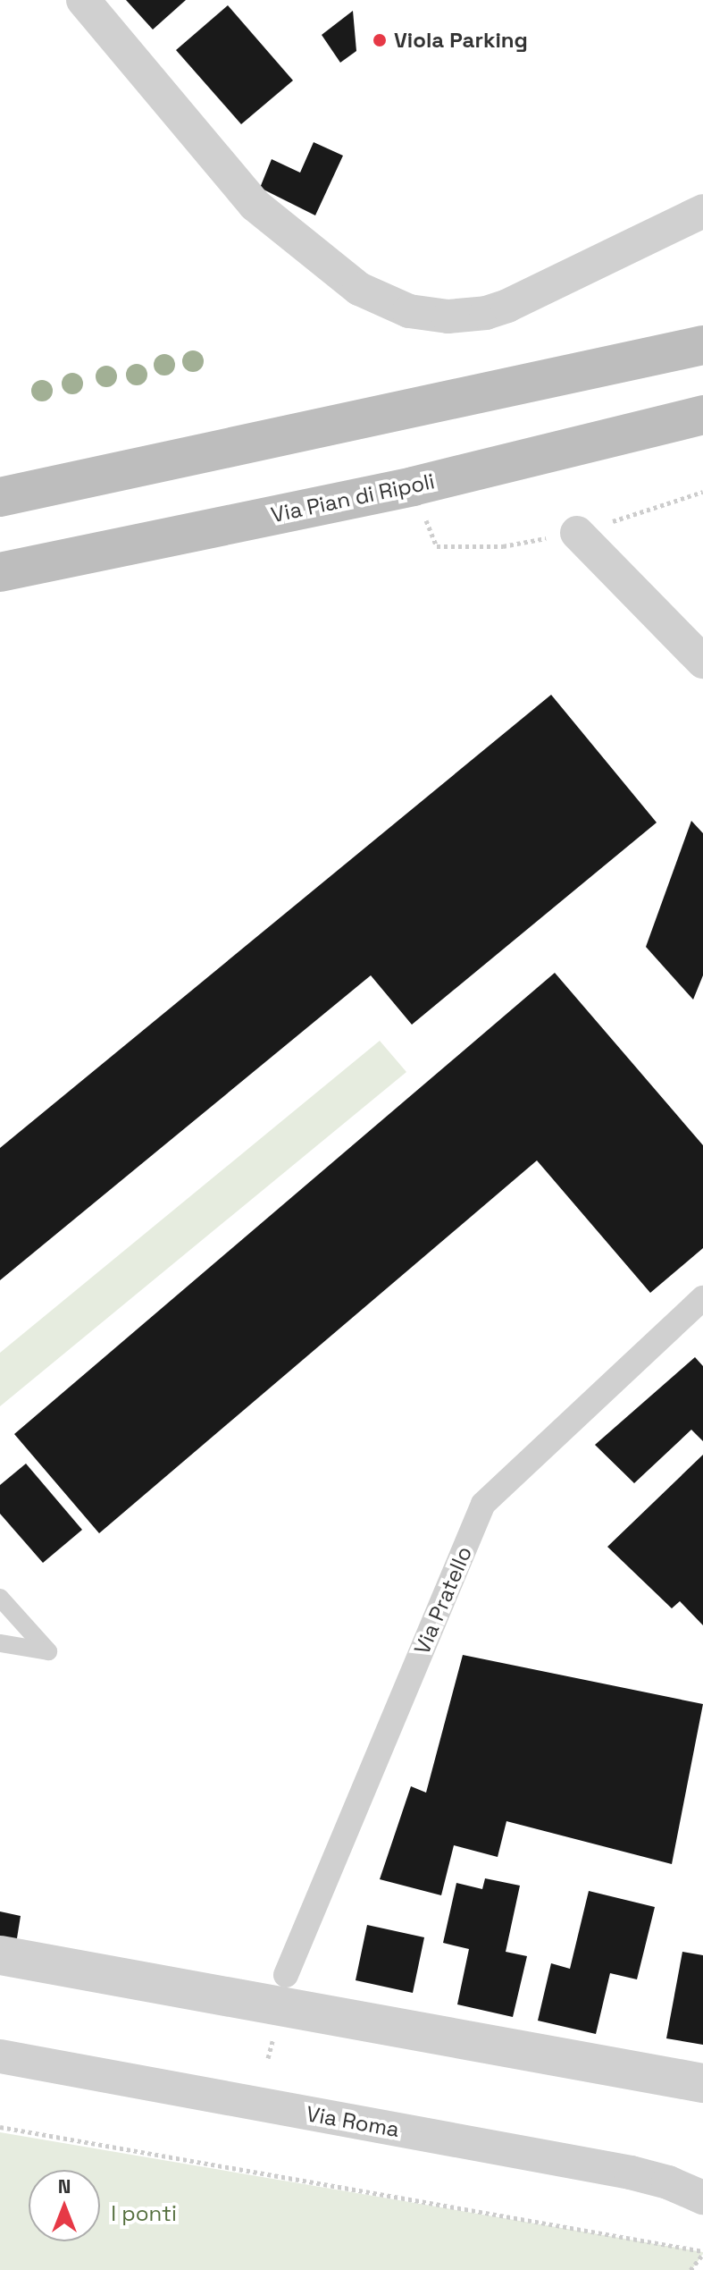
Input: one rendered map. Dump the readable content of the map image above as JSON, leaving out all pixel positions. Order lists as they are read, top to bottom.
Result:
{
  "streets": {
    "main road": ["Via Pian di Ripoli"],
    "street": ["Via Pratello", "Via Roma"]
  },
  "parks": ["I ponti"],
  "places": ["Viola Parking"],
  "north": "top"
}
